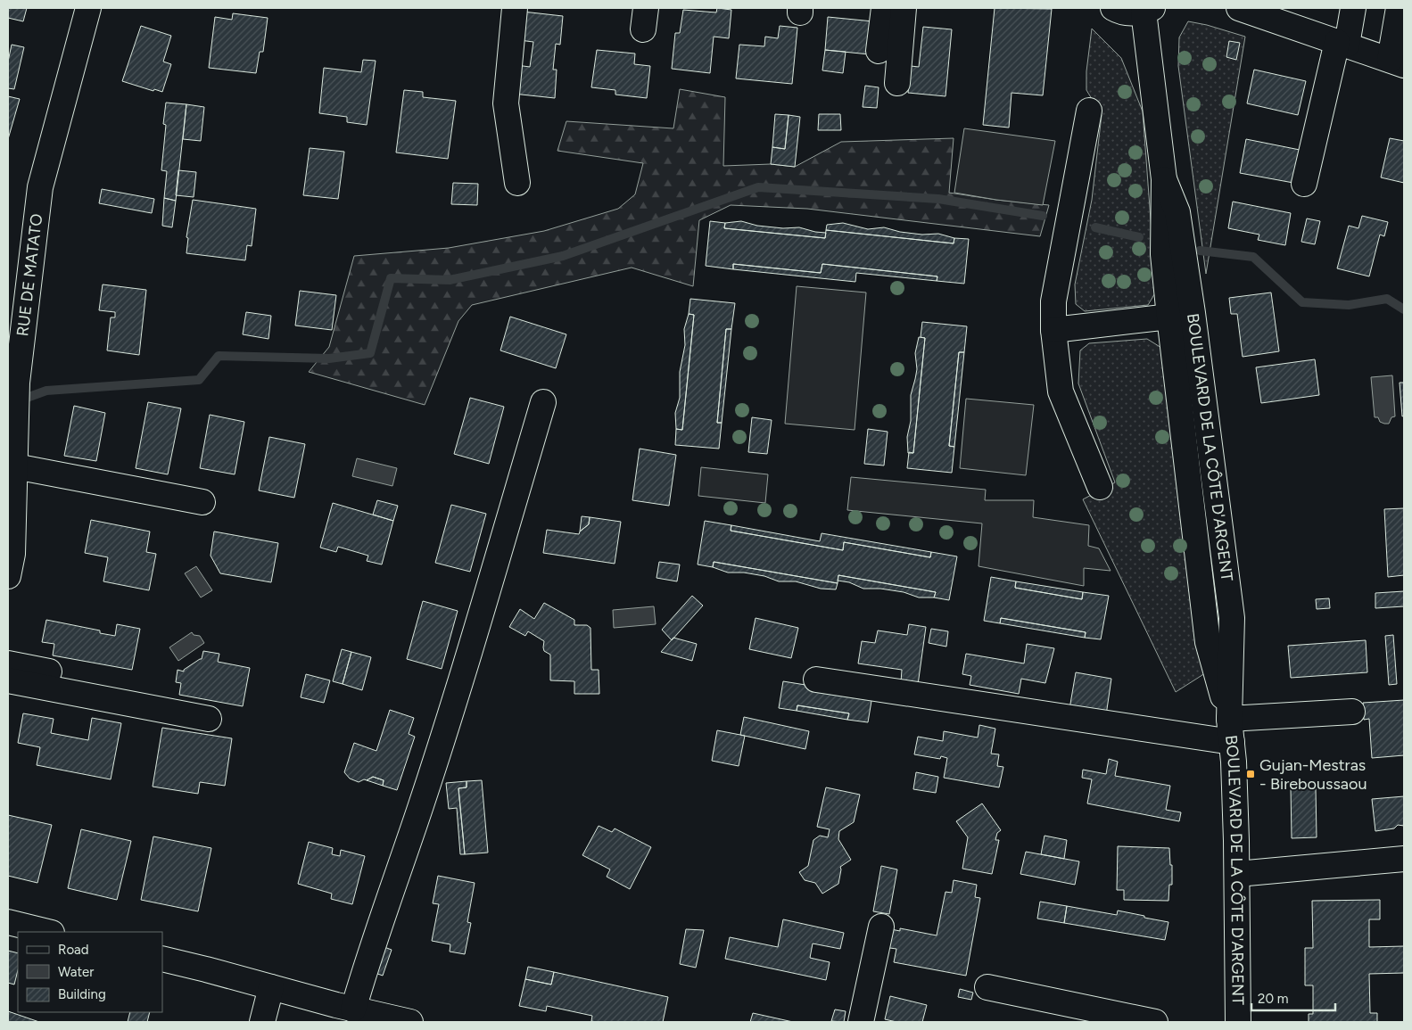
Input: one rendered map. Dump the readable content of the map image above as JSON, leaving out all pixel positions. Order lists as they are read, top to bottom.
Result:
{
  "streets": {
    "street": ["RUE DE MATATO", "BOULEVARD DE LA CÔTE D'ARGENT"]
  },
  "places": {
    "transit": ["Gujan-Mestras - Bireboussaou"]
  },
  "legend": ["Road", "Water", "Building"],
  "scale_bar": "20 m"
}
